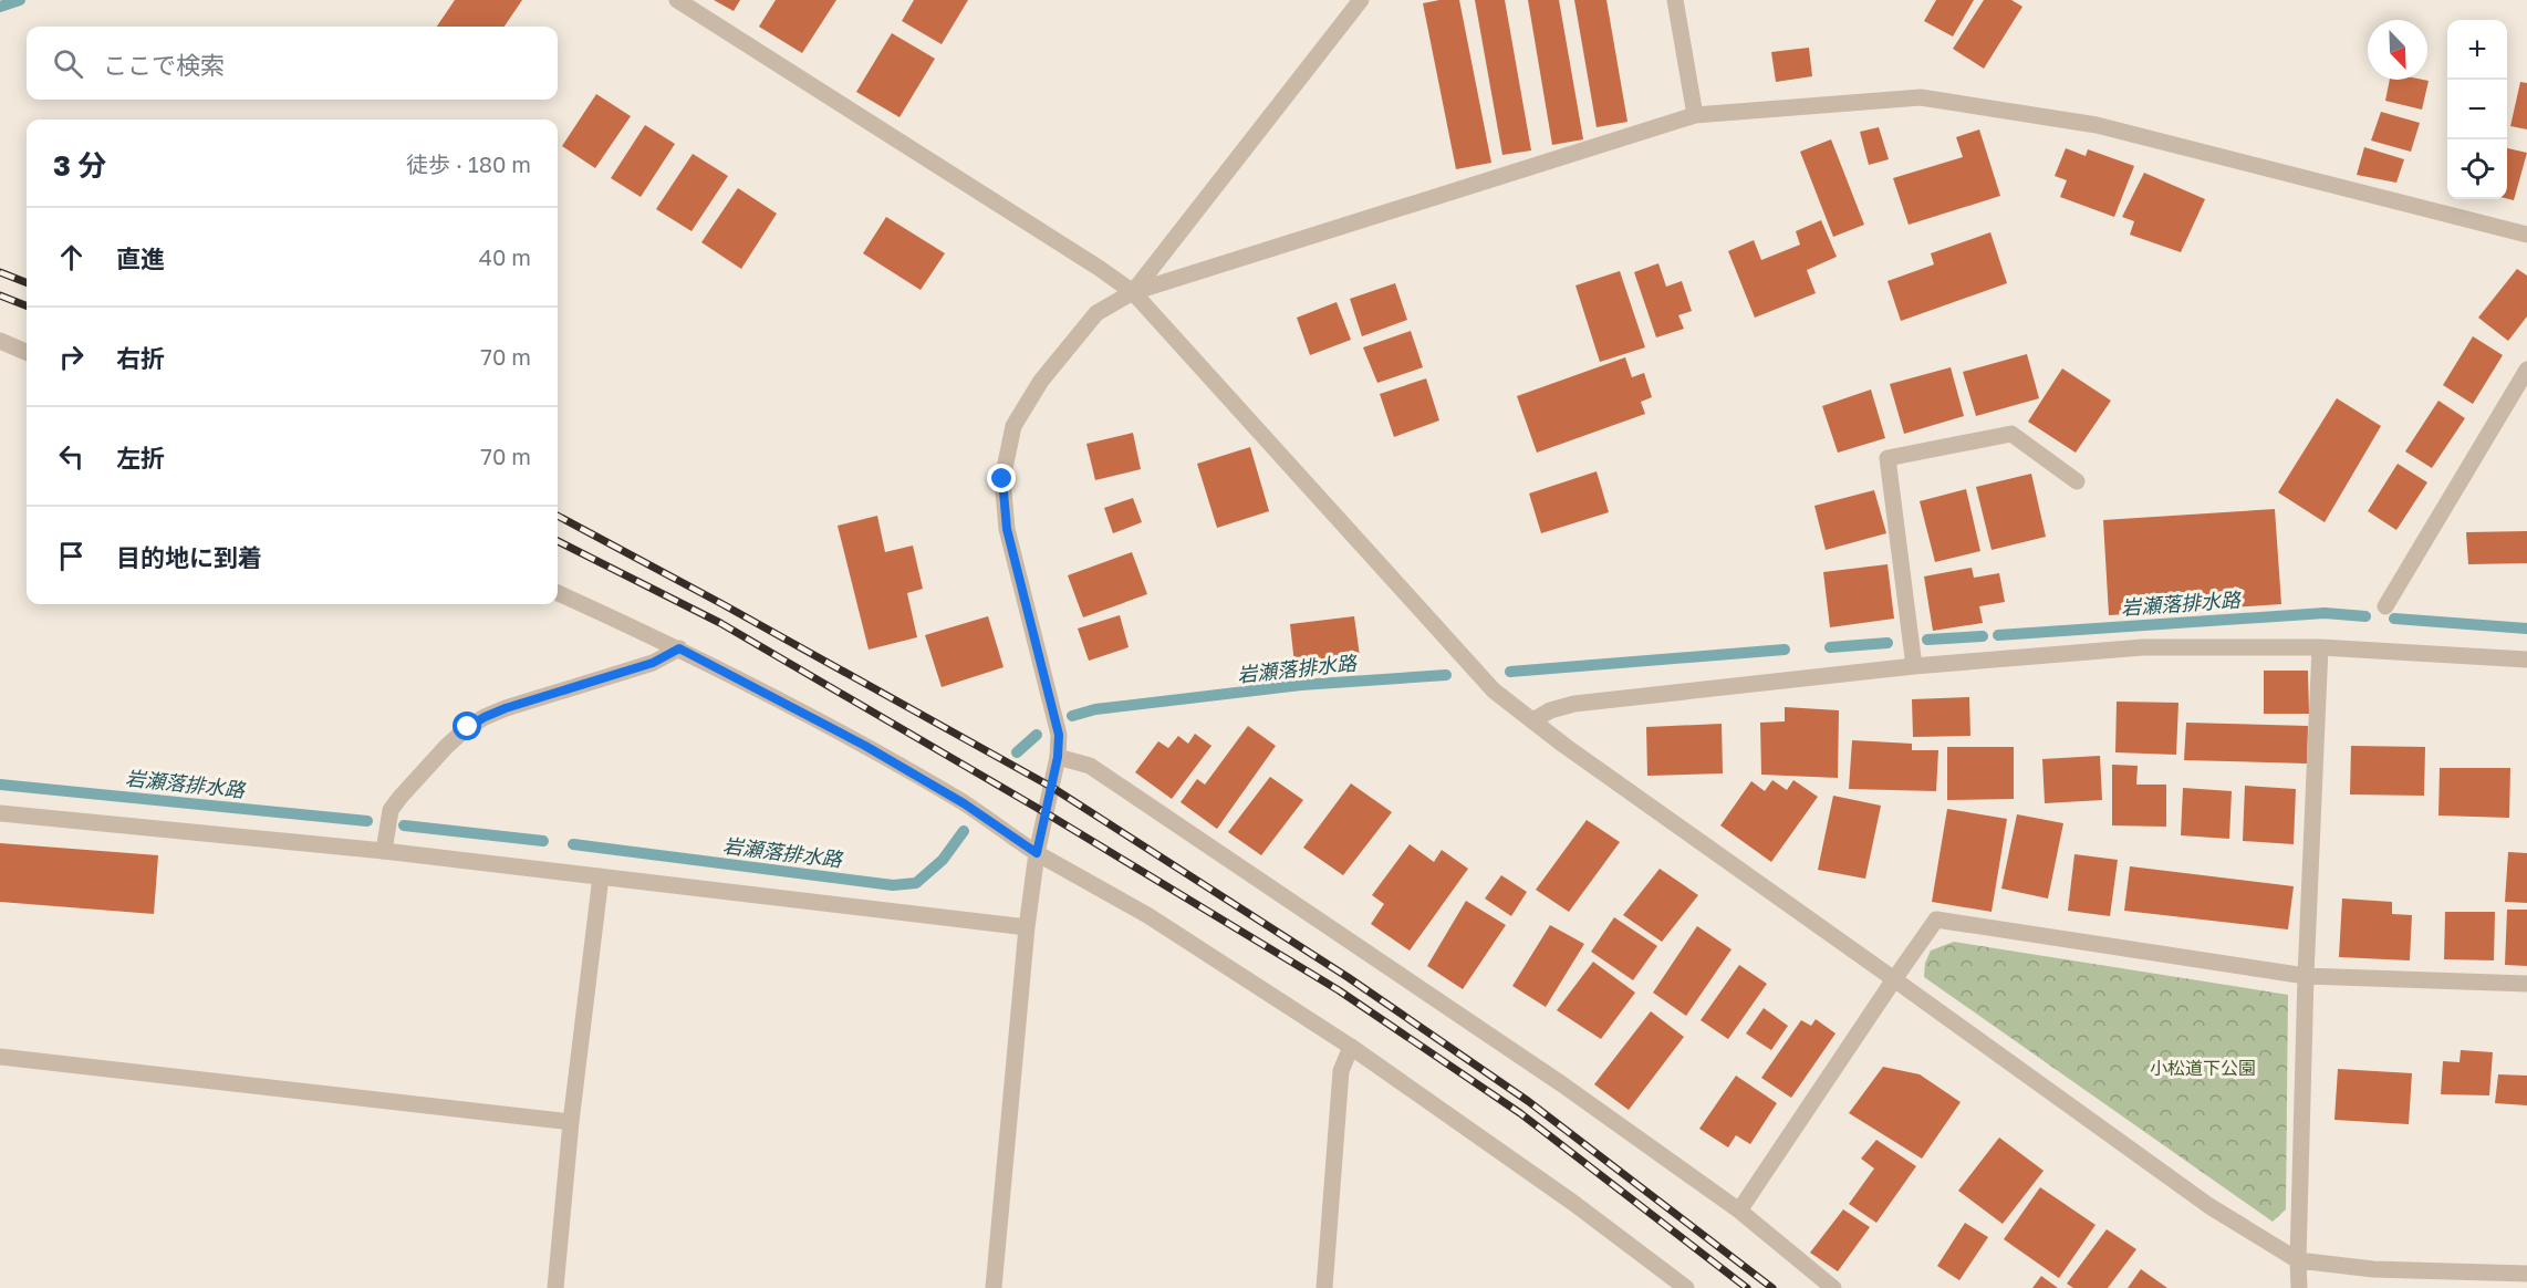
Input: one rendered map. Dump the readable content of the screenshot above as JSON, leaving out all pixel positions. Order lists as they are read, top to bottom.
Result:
{
  "water": ["岩瀬落排水路"],
  "parks": ["小松道下公園"],
  "north": "bottom right",
  "page": {
    "map_buttons": ["+", "−"],
    "search": "ここで検索",
    "heading": ["3 分", "徒歩 · 180 m"],
    "list": [
      ["直進", "40 m"],
      ["右折", "70 m"],
      ["左折", "70 m"],
      "目的地に到着"
    ]
  }
}
